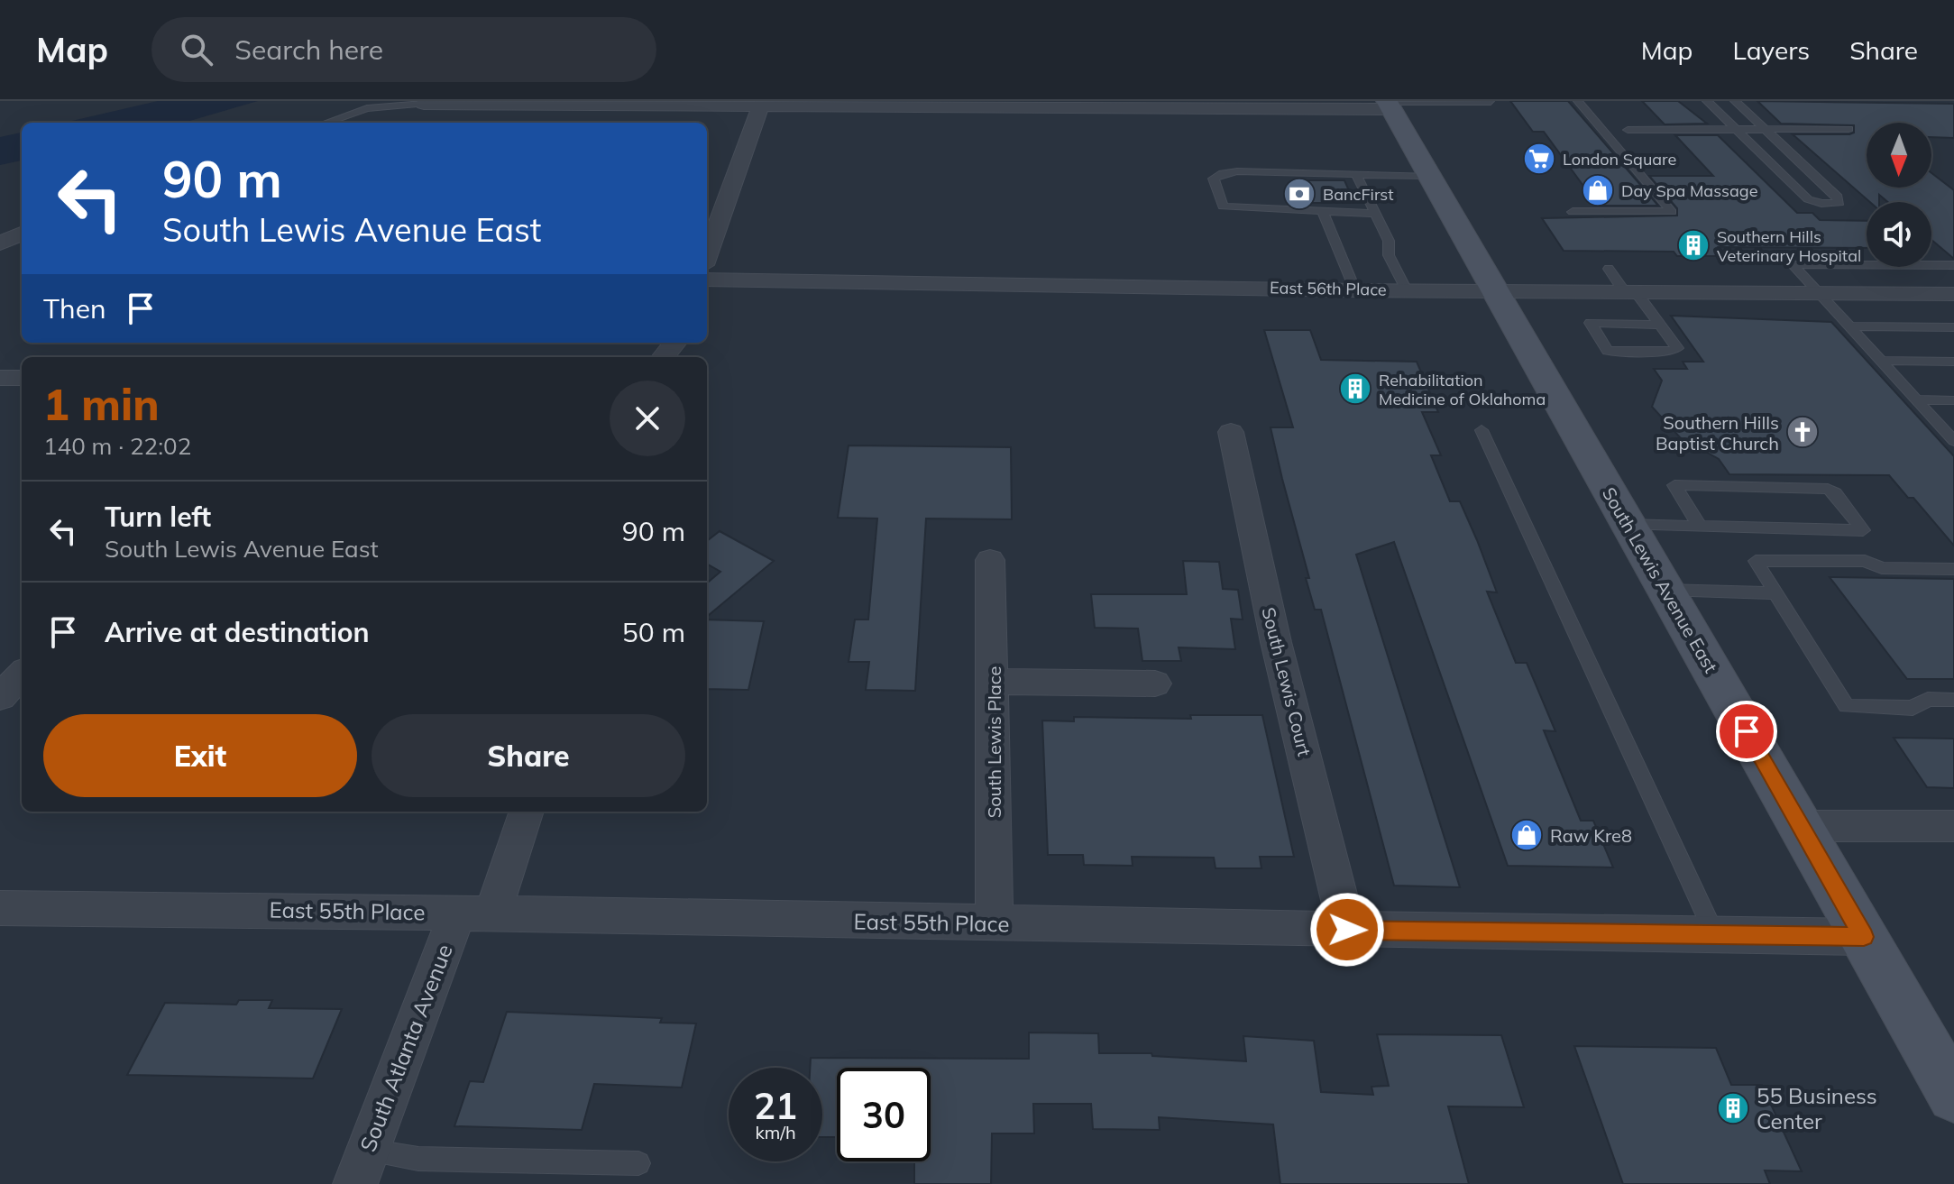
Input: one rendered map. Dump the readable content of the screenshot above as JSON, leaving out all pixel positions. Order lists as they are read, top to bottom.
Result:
{
  "streets": {
    "main road": ["South Lewis Avenue East"],
    "street": [
      "East 56th Place",
      "South Lewis Court",
      "South Lewis Place",
      "East 55th Place",
      "South Atlanta Avenue"
    ]
  },
  "crossings": [
    ["East 56th Place", "South Lewis Avenue East"],
    ["South Lewis Avenue East", "East 55th Place"],
    ["South Lewis Court", "East 55th Place"],
    ["South Lewis Place", "East 55th Place"],
    ["East 55th Place", "South Atlanta Avenue"]
  ],
  "places": {
    "supermarket": ["London Square"],
    "shop": ["Day Spa Massage", "Raw Kre8"],
    "bank": ["BancFirst"],
    "building": ["Southern Hills Veterinary Hospital", "Rehabilitation Medicine of Oklahoma", "55 Business Center"],
    "church": ["Southern Hills Baptist Church"]
  },
  "north": "bottom",
  "page": {
    "header": "Map",
    "search": "Search here",
    "nav": ["Map", "Layers", "Share"],
    "turn": ["90 m", "South Lewis Avenue East"],
    "then": "Then",
    "heading": ["1 min", "140 m · 22:02"],
    "list": [
      {
        "name": "Turn left",
        "note": "South Lewis Avenue East",
        "value": "90 m"
      },
      {
        "name": "Arrive at destination",
        "value": "50 m"
      }
    ],
    "buttons": ["Exit", "Share"],
    "speed": "21 km/h",
    "limit": "30"
  }
}
